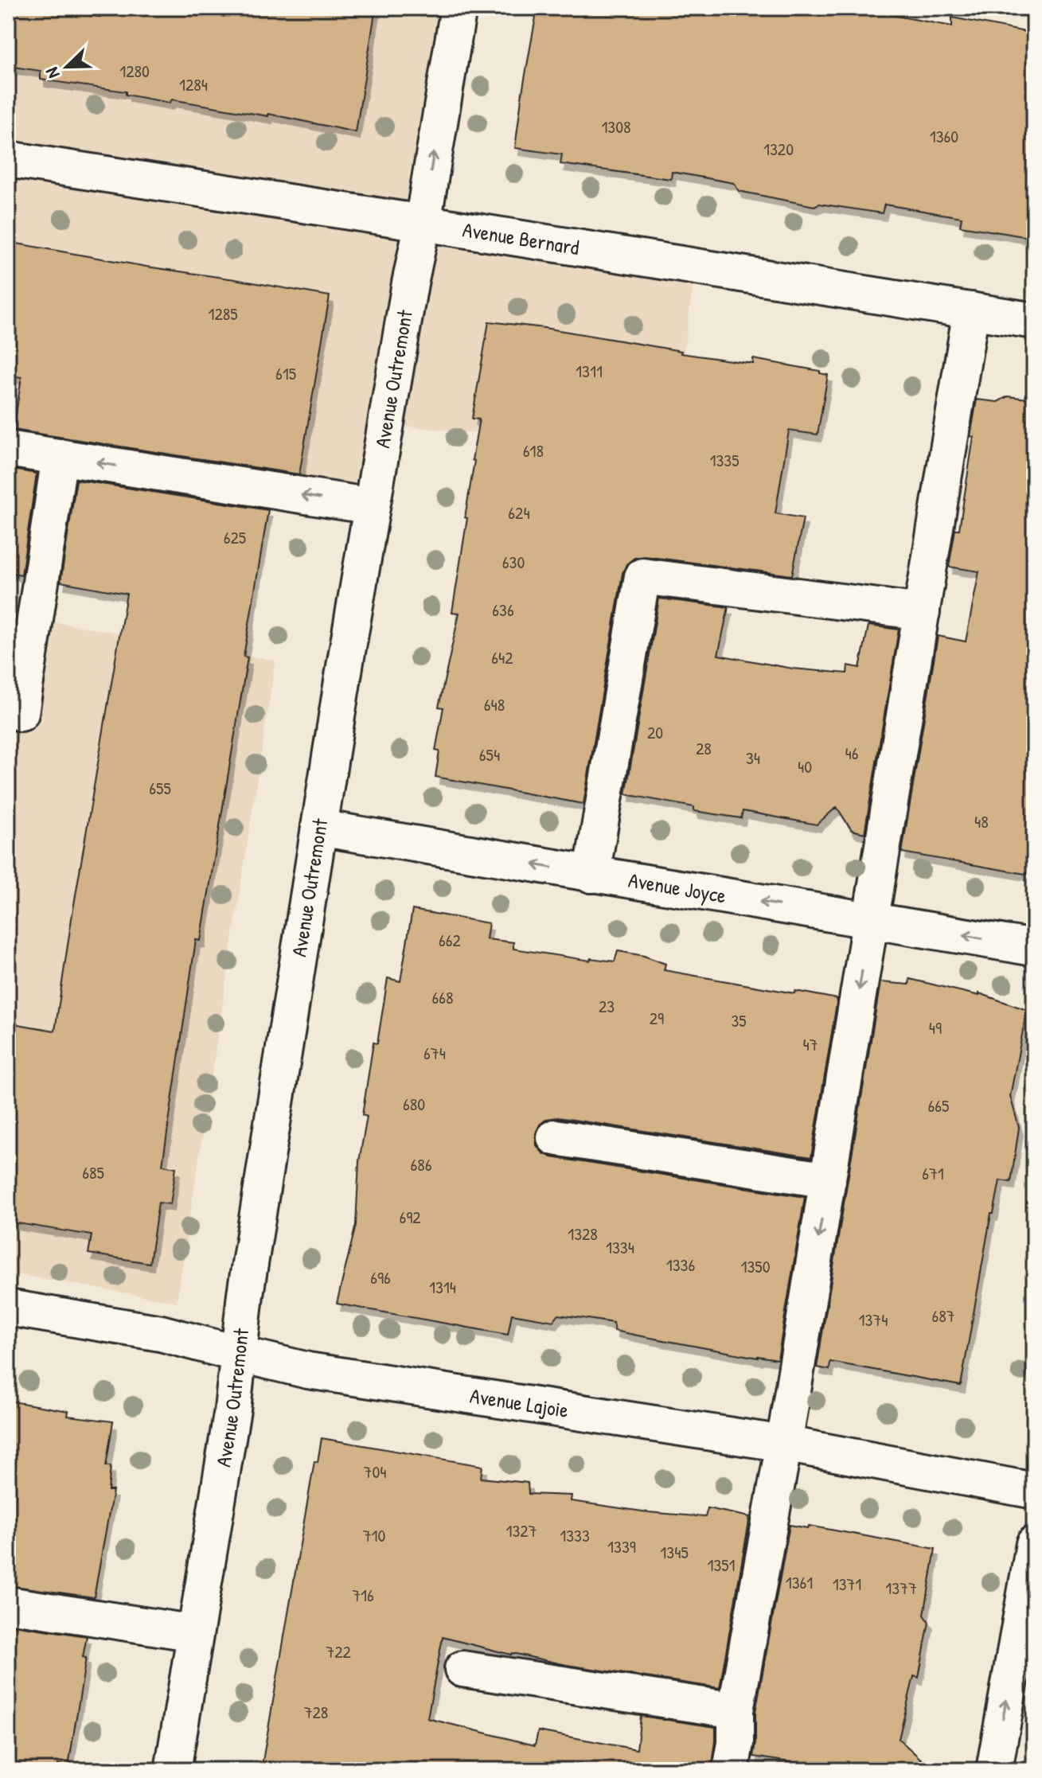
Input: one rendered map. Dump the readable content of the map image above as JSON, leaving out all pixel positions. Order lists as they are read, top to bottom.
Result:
{
  "streets": {
    "street": [
      "Avenue Bernard",
      "Avenue Outremont",
      "Avenue Joyce",
      "Avenue Lajoie"
    ]
  },
  "crossings": [
    ["Avenue Bernard", "Avenue Outremont"],
    ["Avenue Outremont", "Avenue Joyce"],
    ["Avenue Outremont", "Avenue Lajoie"]
  ],
  "house_numbers": [
    "1280",
    "1284",
    "1308",
    "1360",
    "1320",
    "1285",
    "1311",
    "615",
    "618",
    "1335",
    "624",
    "625",
    "630",
    "636",
    "642",
    "648",
    "20",
    "28",
    "46",
    "654",
    "34",
    "40",
    "655",
    "48",
    "662",
    "668",
    "23",
    "29",
    "35",
    "49",
    "47",
    "674",
    "680",
    "665",
    "686",
    "685",
    "671",
    "692",
    "1328",
    "1334",
    "1336",
    "1350",
    "696",
    "1314",
    "687",
    "1374",
    "704",
    "1327",
    "710",
    "1333",
    "1339",
    "1345",
    "1351",
    "1361",
    "1371",
    "1377",
    "716",
    "722",
    "728"
  ],
  "north": "bottom left"
}
